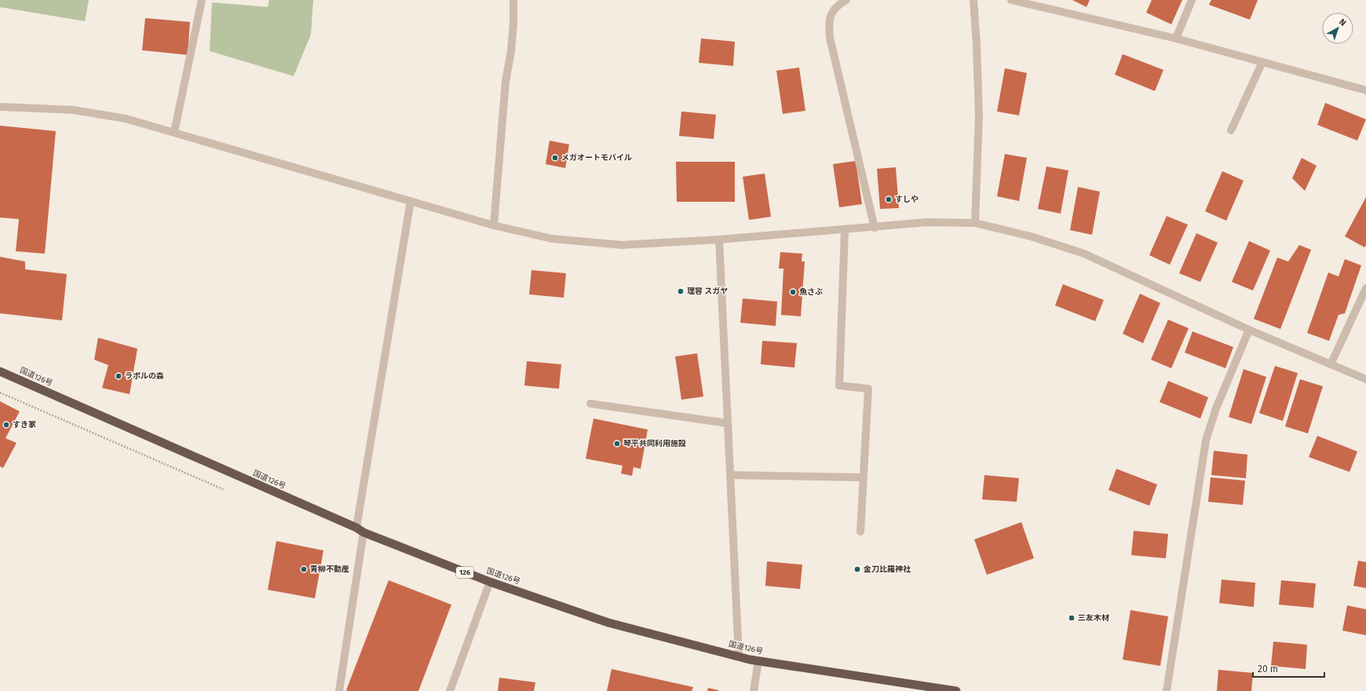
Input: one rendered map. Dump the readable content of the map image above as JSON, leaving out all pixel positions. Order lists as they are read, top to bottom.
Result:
{
  "streets": {
    "highway": ["国道126号", "126"]
  },
  "places": [
    "メガオートモバイル",
    "すしや",
    "理容 スガヤ",
    "魚さぶ",
    "ラポルの森",
    "すき家",
    "琴平共同利用施設",
    "青柳不動産",
    "金刀比羅神社",
    "三友木材"
  ],
  "scale_bar": "20 m",
  "north": "top right"
}
